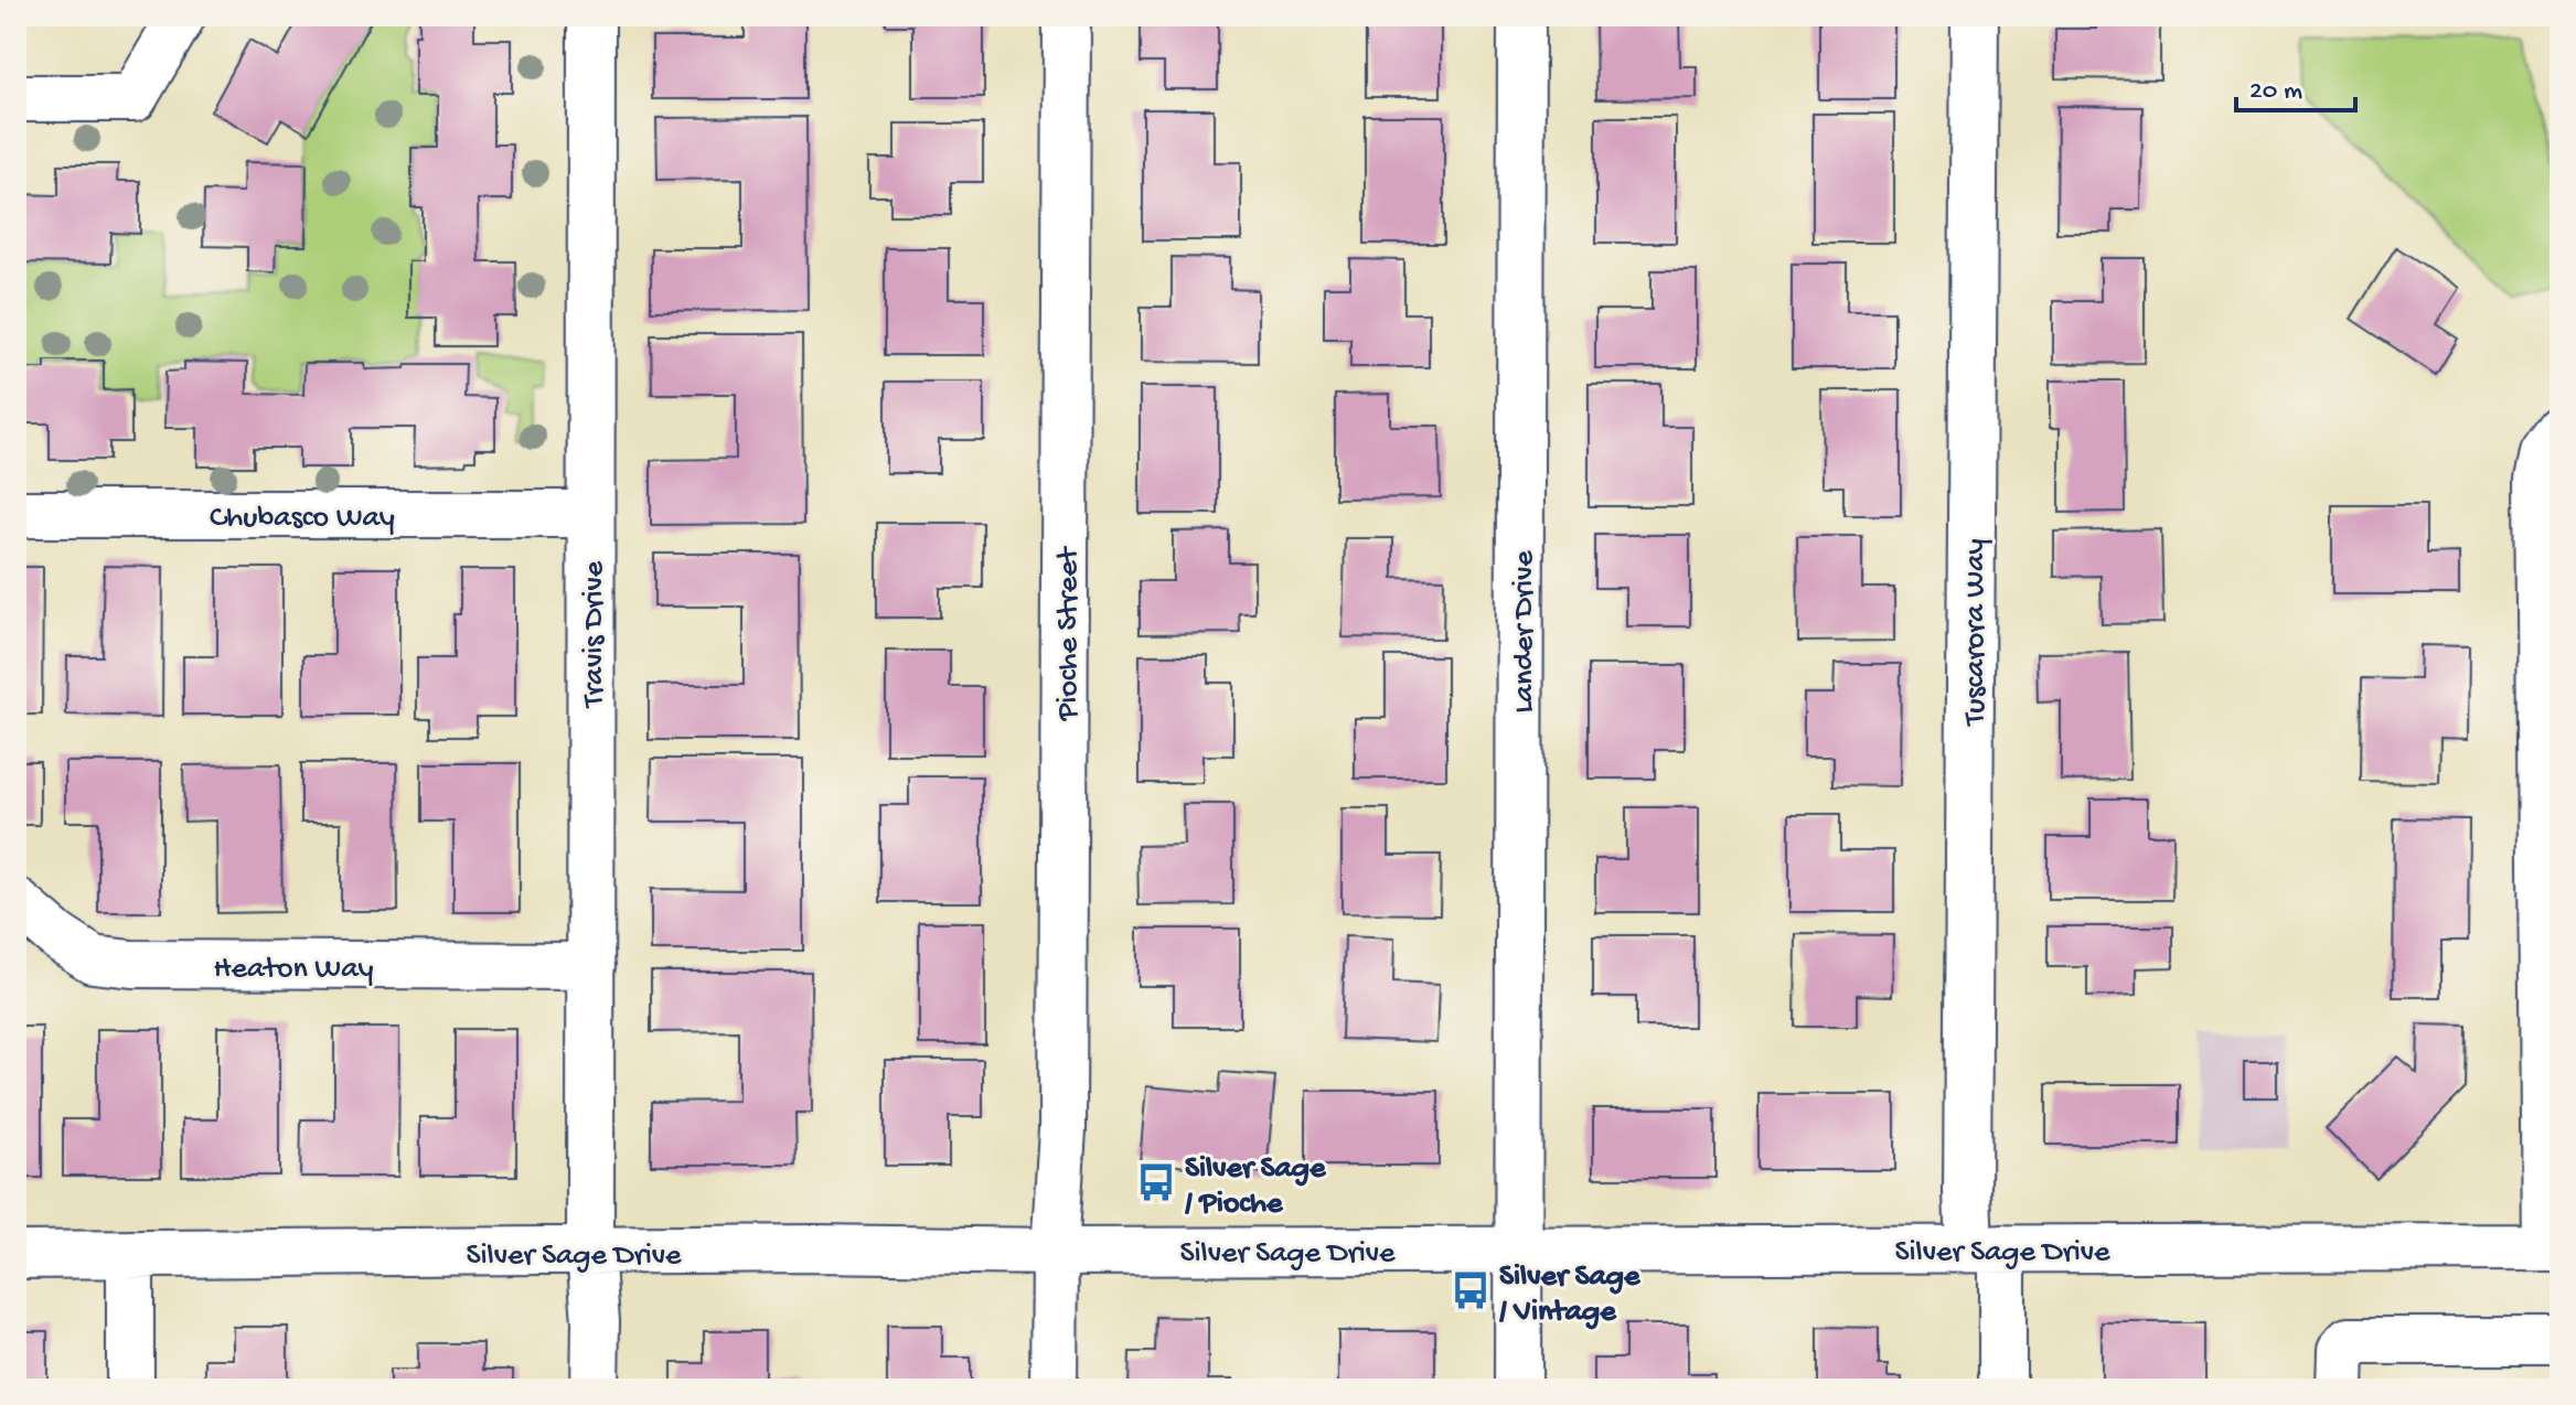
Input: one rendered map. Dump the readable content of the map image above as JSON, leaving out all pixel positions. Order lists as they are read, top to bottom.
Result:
{
  "streets": {
    "street": [
      "Chubasco Way",
      "Lander Drive",
      "Tuscarora Way",
      "Travis Drive",
      "Pioche Street",
      "Heaton Way",
      "Silver Sage Drive"
    ]
  },
  "crossings": [
    ["Chubasco Way", "Travis Drive"],
    ["Lander Drive", "Silver Sage Drive"],
    ["Tuscarora Way", "Silver Sage Drive"],
    ["Travis Drive", "Heaton Way"],
    ["Travis Drive", "Silver Sage Drive"],
    ["Pioche Street", "Silver Sage Drive"]
  ],
  "places": {
    "bus stop": ["Silver Sage / Pioche", "Silver Sage / Vintage"]
  },
  "scale_bar": "20 m"
}
